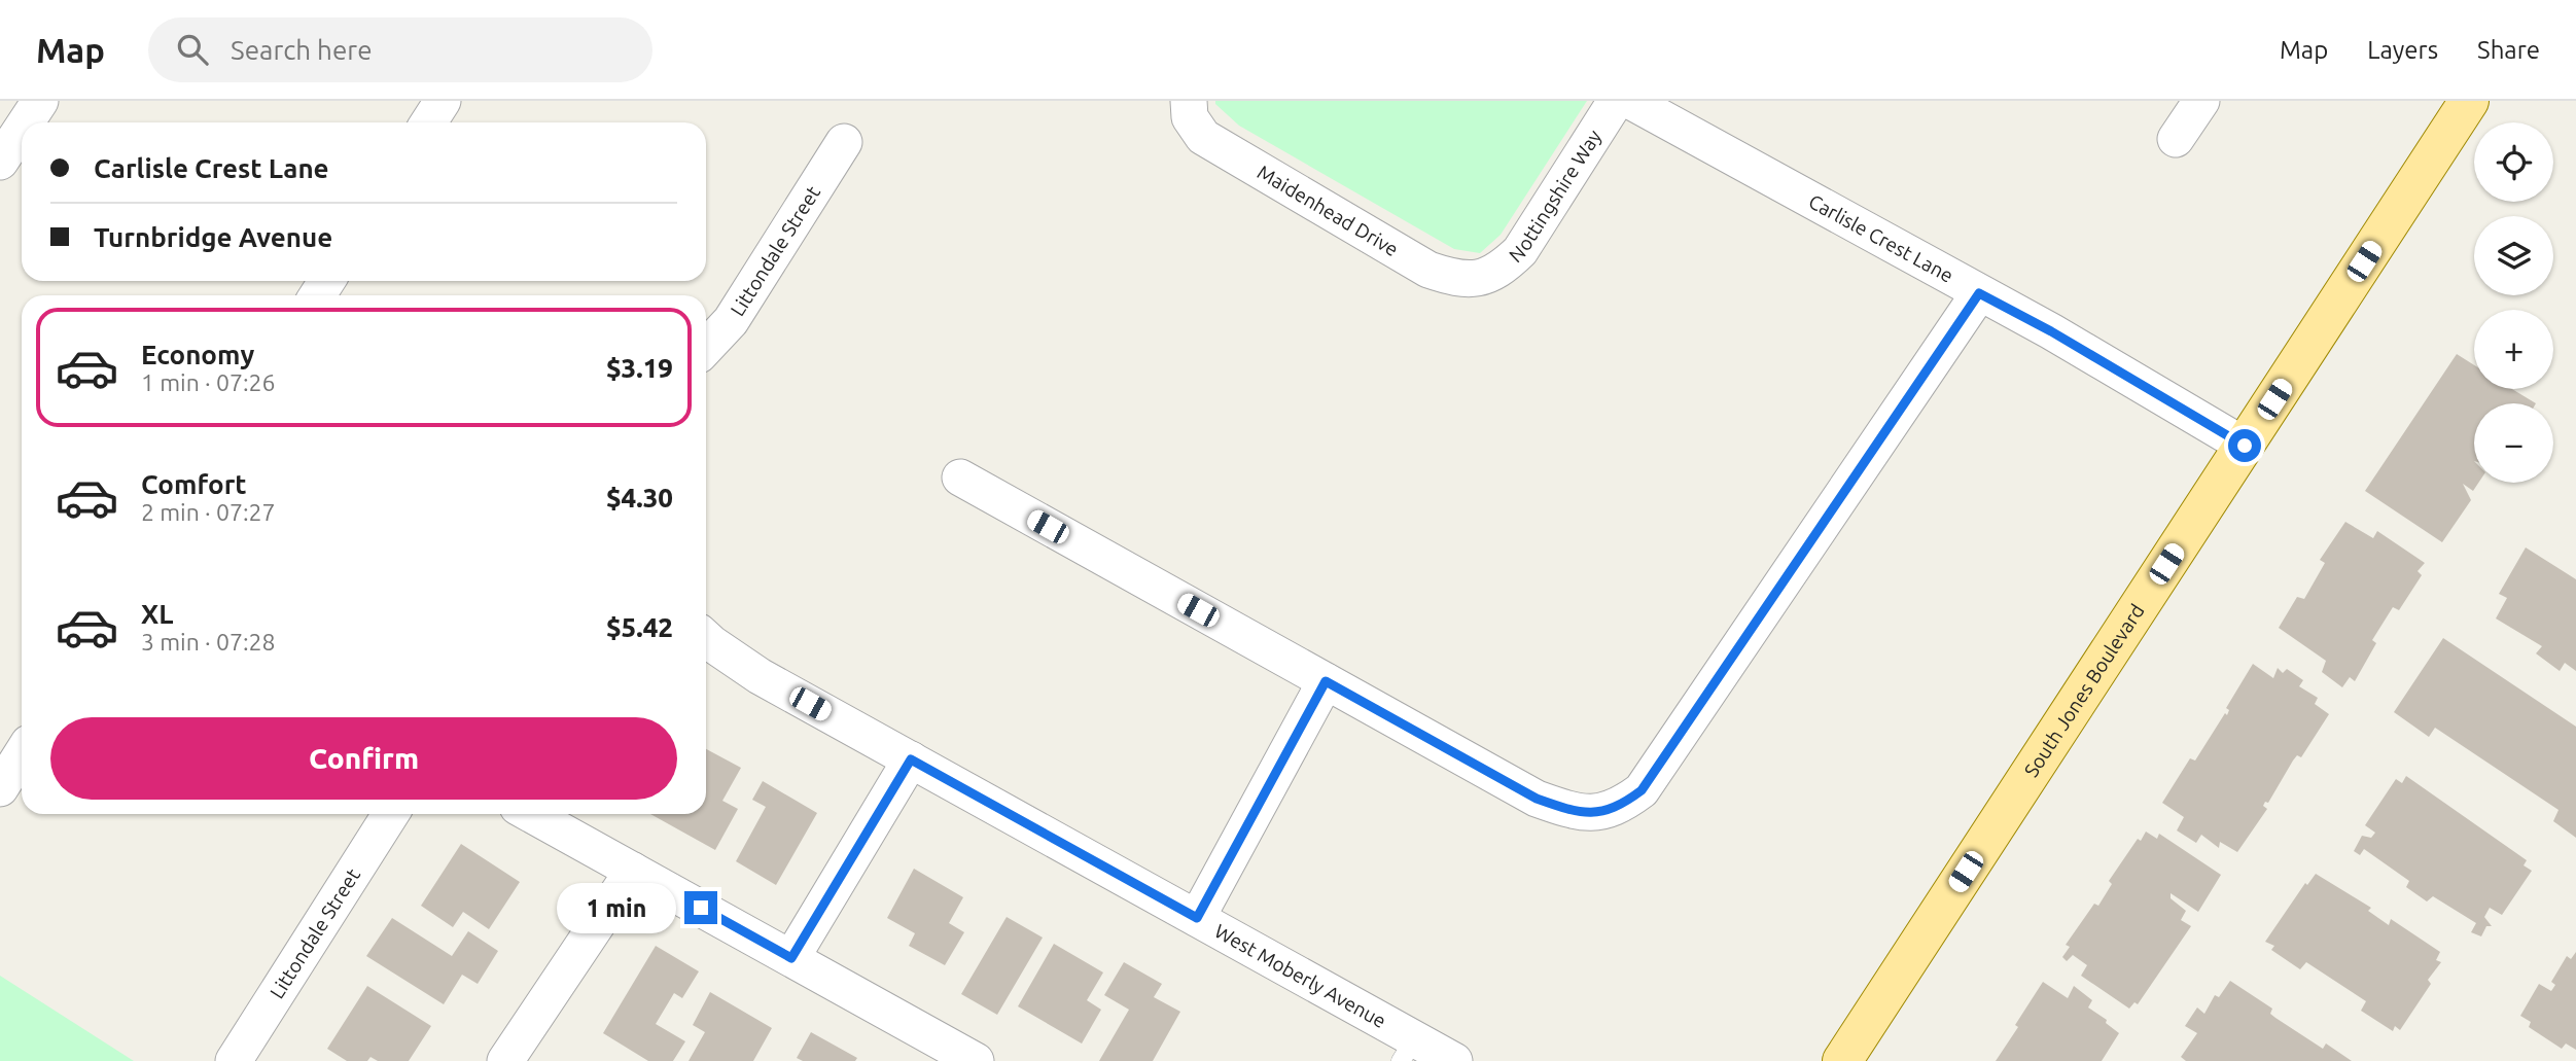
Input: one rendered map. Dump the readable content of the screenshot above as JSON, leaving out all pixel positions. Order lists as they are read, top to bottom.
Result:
{
  "streets": {
    "main road": ["South Jones Boulevard"],
    "street": [
      "Nottingshire Way",
      "Maidenhead Drive",
      "Carlisle Crest Lane",
      "Littondale Street",
      "West Moberly Avenue"
    ]
  },
  "crossings": [
    ["Nottingshire Way", "Maidenhead Drive"],
    ["Carlisle Crest Lane", "South Jones Boulevard"]
  ],
  "page": {
    "header": "Map",
    "search": "Search here",
    "nav": ["Map", "Layers", "Share"],
    "map_buttons": ["+", "−"],
    "banner": ["Carlisle Crest Lane", "Turnbridge Avenue"],
    "list": [
      {
        "name": "Economy",
        "note": "1 min · 07:26",
        "value": "$3.19"
      },
      {
        "name": "Comfort",
        "note": "2 min · 07:27",
        "value": "$4.30"
      },
      {
        "name": "XL",
        "note": "3 min · 07:28",
        "value": "$5.42"
      }
    ],
    "buttons": "Confirm",
    "bubble": "1 min"
  }
}
